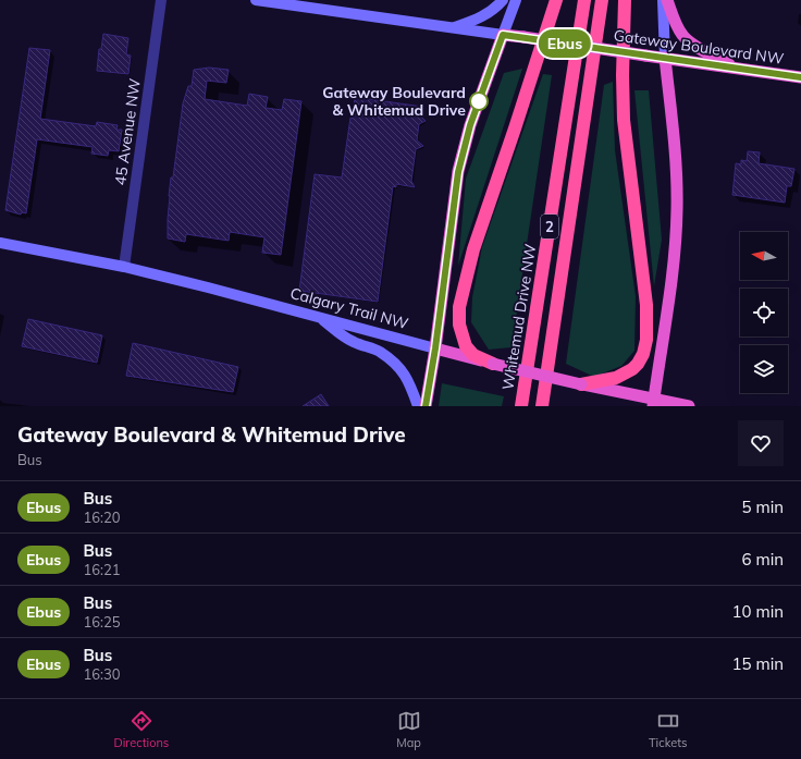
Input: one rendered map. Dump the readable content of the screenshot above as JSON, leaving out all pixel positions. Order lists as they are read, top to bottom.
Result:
{
  "streets": {
    "highway": [
      "Gateway Boulevard NW",
      "2",
      "Calgary Trail NW",
      "Whitemud Drive NW"
    ],
    "street": ["45 Avenue NW"]
  },
  "crossings": [
    ["45 Avenue NW", "Calgary Trail NW"]
  ],
  "places": ["Gateway Boulevard & Whitemud Drive"],
  "lines": ["bus line Ebus"],
  "north": "left",
  "page": {
    "on_map": "Ebus",
    "heading": ["Gateway Boulevard & Whitemud Drive", "Bus"],
    "list": [
      {
        "mark": "Ebus",
        "name": "Bus",
        "note": "16:20",
        "value": "5 min"
      },
      {
        "mark": "Ebus",
        "name": "Bus",
        "note": "16:21",
        "value": "6 min"
      },
      {
        "mark": "Ebus",
        "name": "Bus",
        "note": "16:25",
        "value": "10 min"
      },
      {
        "mark": "Ebus",
        "name": "Bus",
        "note": "16:30",
        "value": "15 min"
      }
    ],
    "tabs": ["Directions", "Map", "Tickets"]
  }
}
